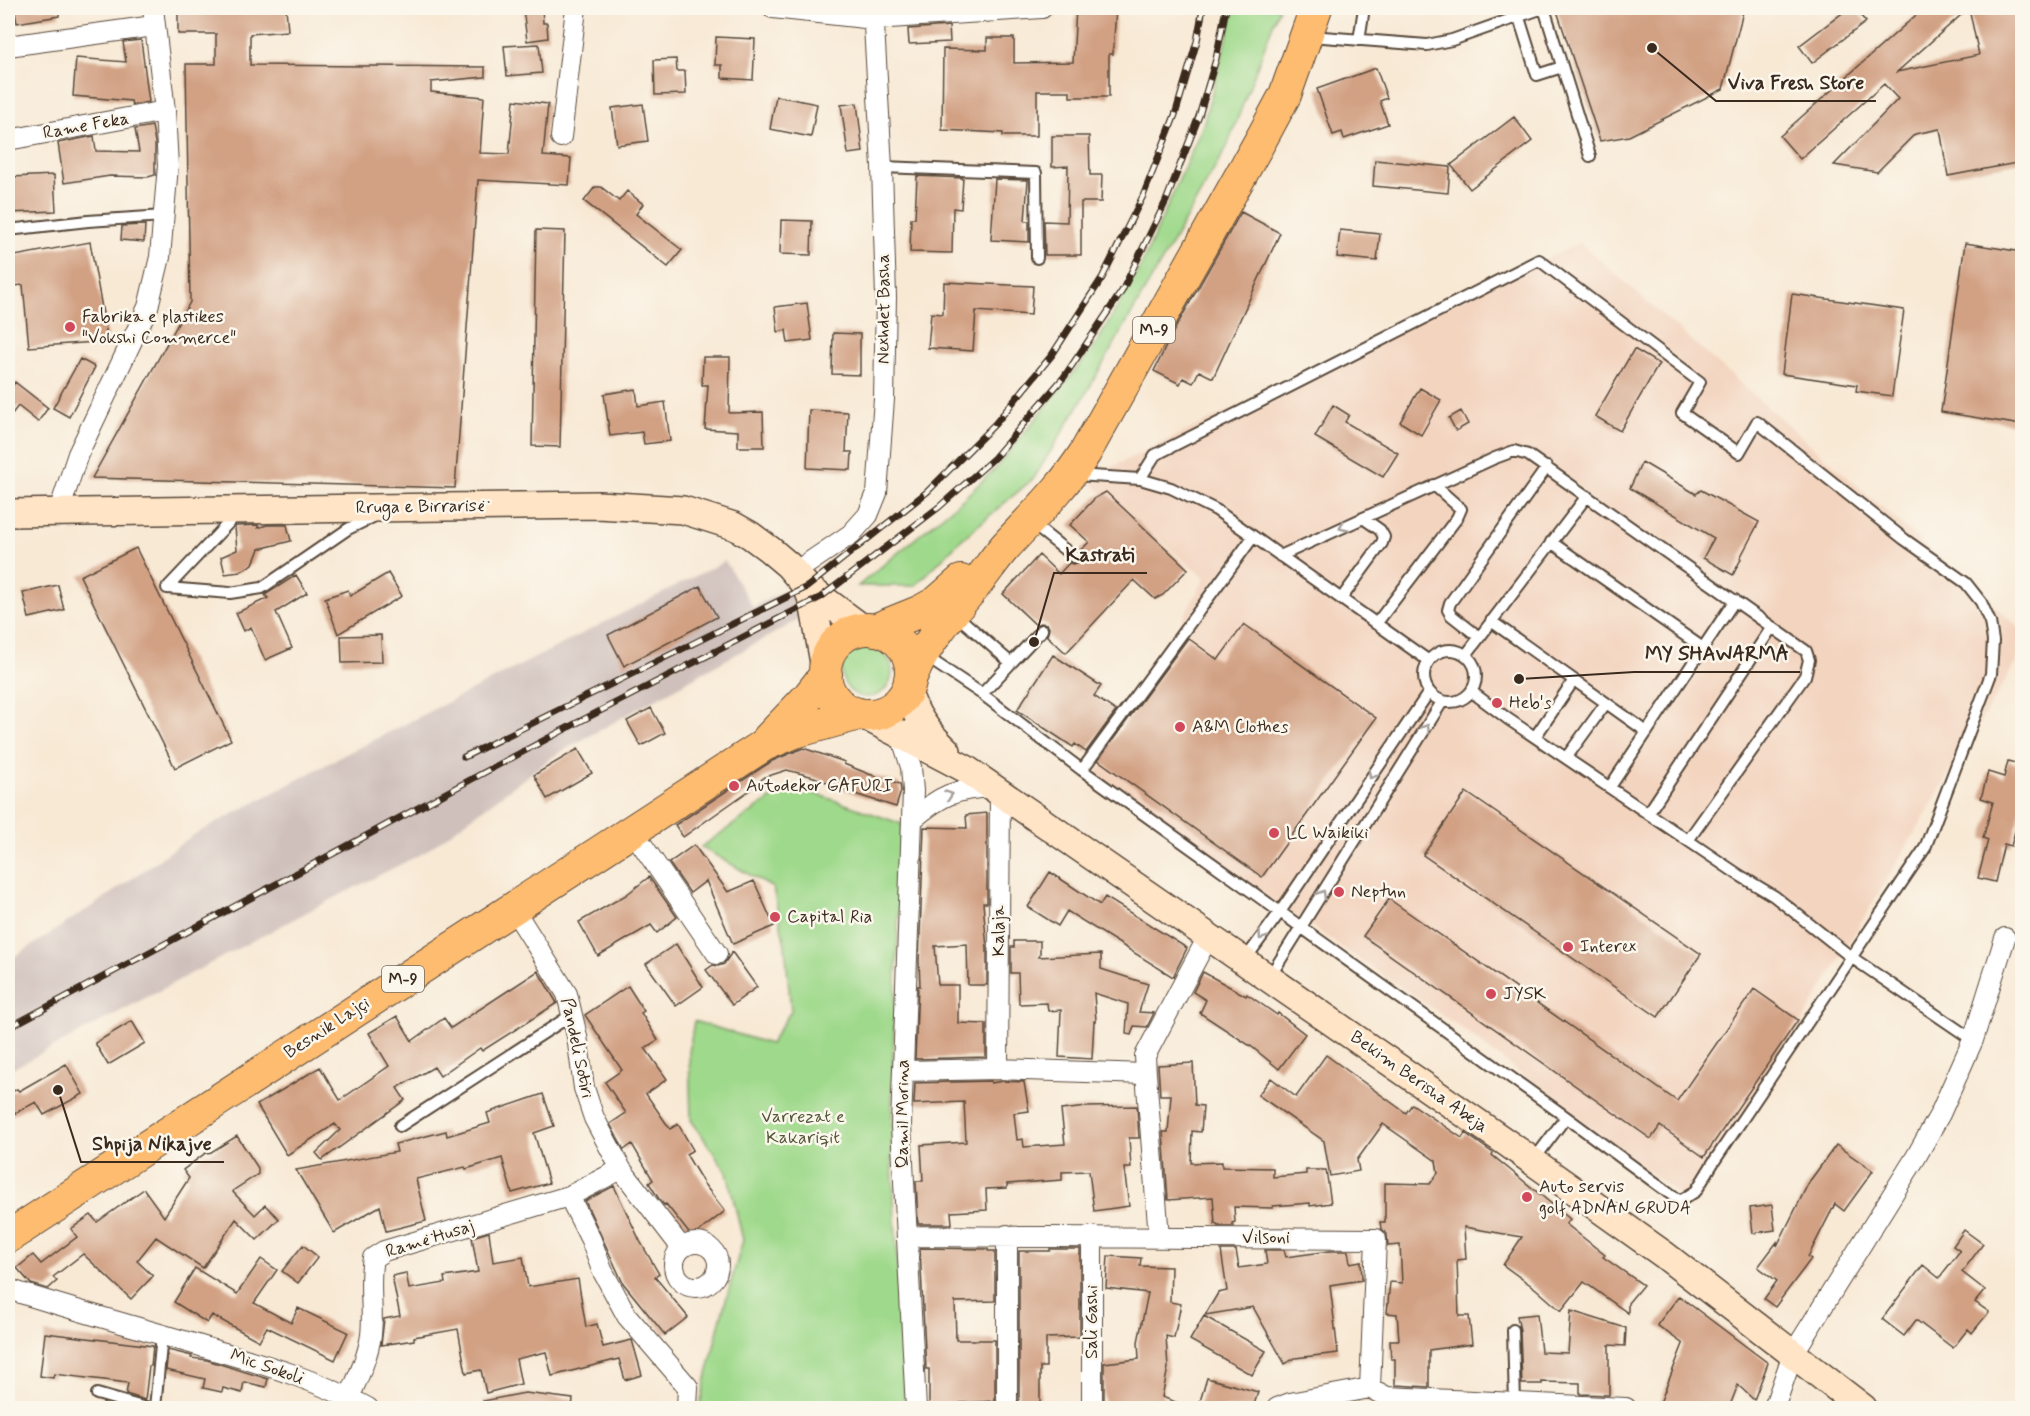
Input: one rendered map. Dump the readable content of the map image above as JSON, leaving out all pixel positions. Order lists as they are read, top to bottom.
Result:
{
  "streets": {
    "main road": ["M-9", "Besnik Lajçi"],
    "street": [
      "Rame Feka",
      "Nexhdet Basha",
      "Rruga e Birrarisë",
      "Kalaja",
      "Pandeli Sotiri",
      "Bekim Berisha Abeja",
      "Qamil Morina",
      "Vilsoni",
      "Ramë Husaj",
      "Sali Gashi",
      "Mic Sokoli"
    ]
  },
  "crossings": [
    ["Nexhdet Basha", "Rruga e Birrarisë"],
    ["M-9", "Rruga e Birrarisë"],
    ["M-9", "Besnik Lajçi"],
    ["M-9", "Bekim Berisha Abeja"],
    ["Rruga e Birrarisë", "Besnik Lajçi"],
    ["Rruga e Birrarisë", "Bekim Berisha Abeja"],
    ["Kalaja", "Bekim Berisha Abeja"],
    ["Besnik Lajçi", "Pandeli Sotiri"],
    ["Besnik Lajçi", "Bekim Berisha Abeja"],
    ["Pandeli Sotiri", "Ramë Husaj"],
    ["Bekim Berisha Abeja", "Qamil Morina"],
    ["Qamil Morina", "Vilsoni"],
    ["Vilsoni", "Sali Gashi"],
    ["Ramë Husaj", "Mic Sokoli"]
  ],
  "parks": ["Varrezat e Kakariqit"],
  "places": [
    "Viva Fresh Store",
    "Fabrika e plastikes \"Vokshi Commerce\"",
    "Kastrati",
    "MY SHAWARMA",
    "Heb's",
    "A&M Clothes",
    "Autodekor GAFURI",
    "LC Waikiki",
    "Neptun",
    "Capital Ria",
    "Interex",
    "JYSK",
    "Shpija Nikajve",
    "Auto servis golf ADNAN GRUDA"
  ]
}
